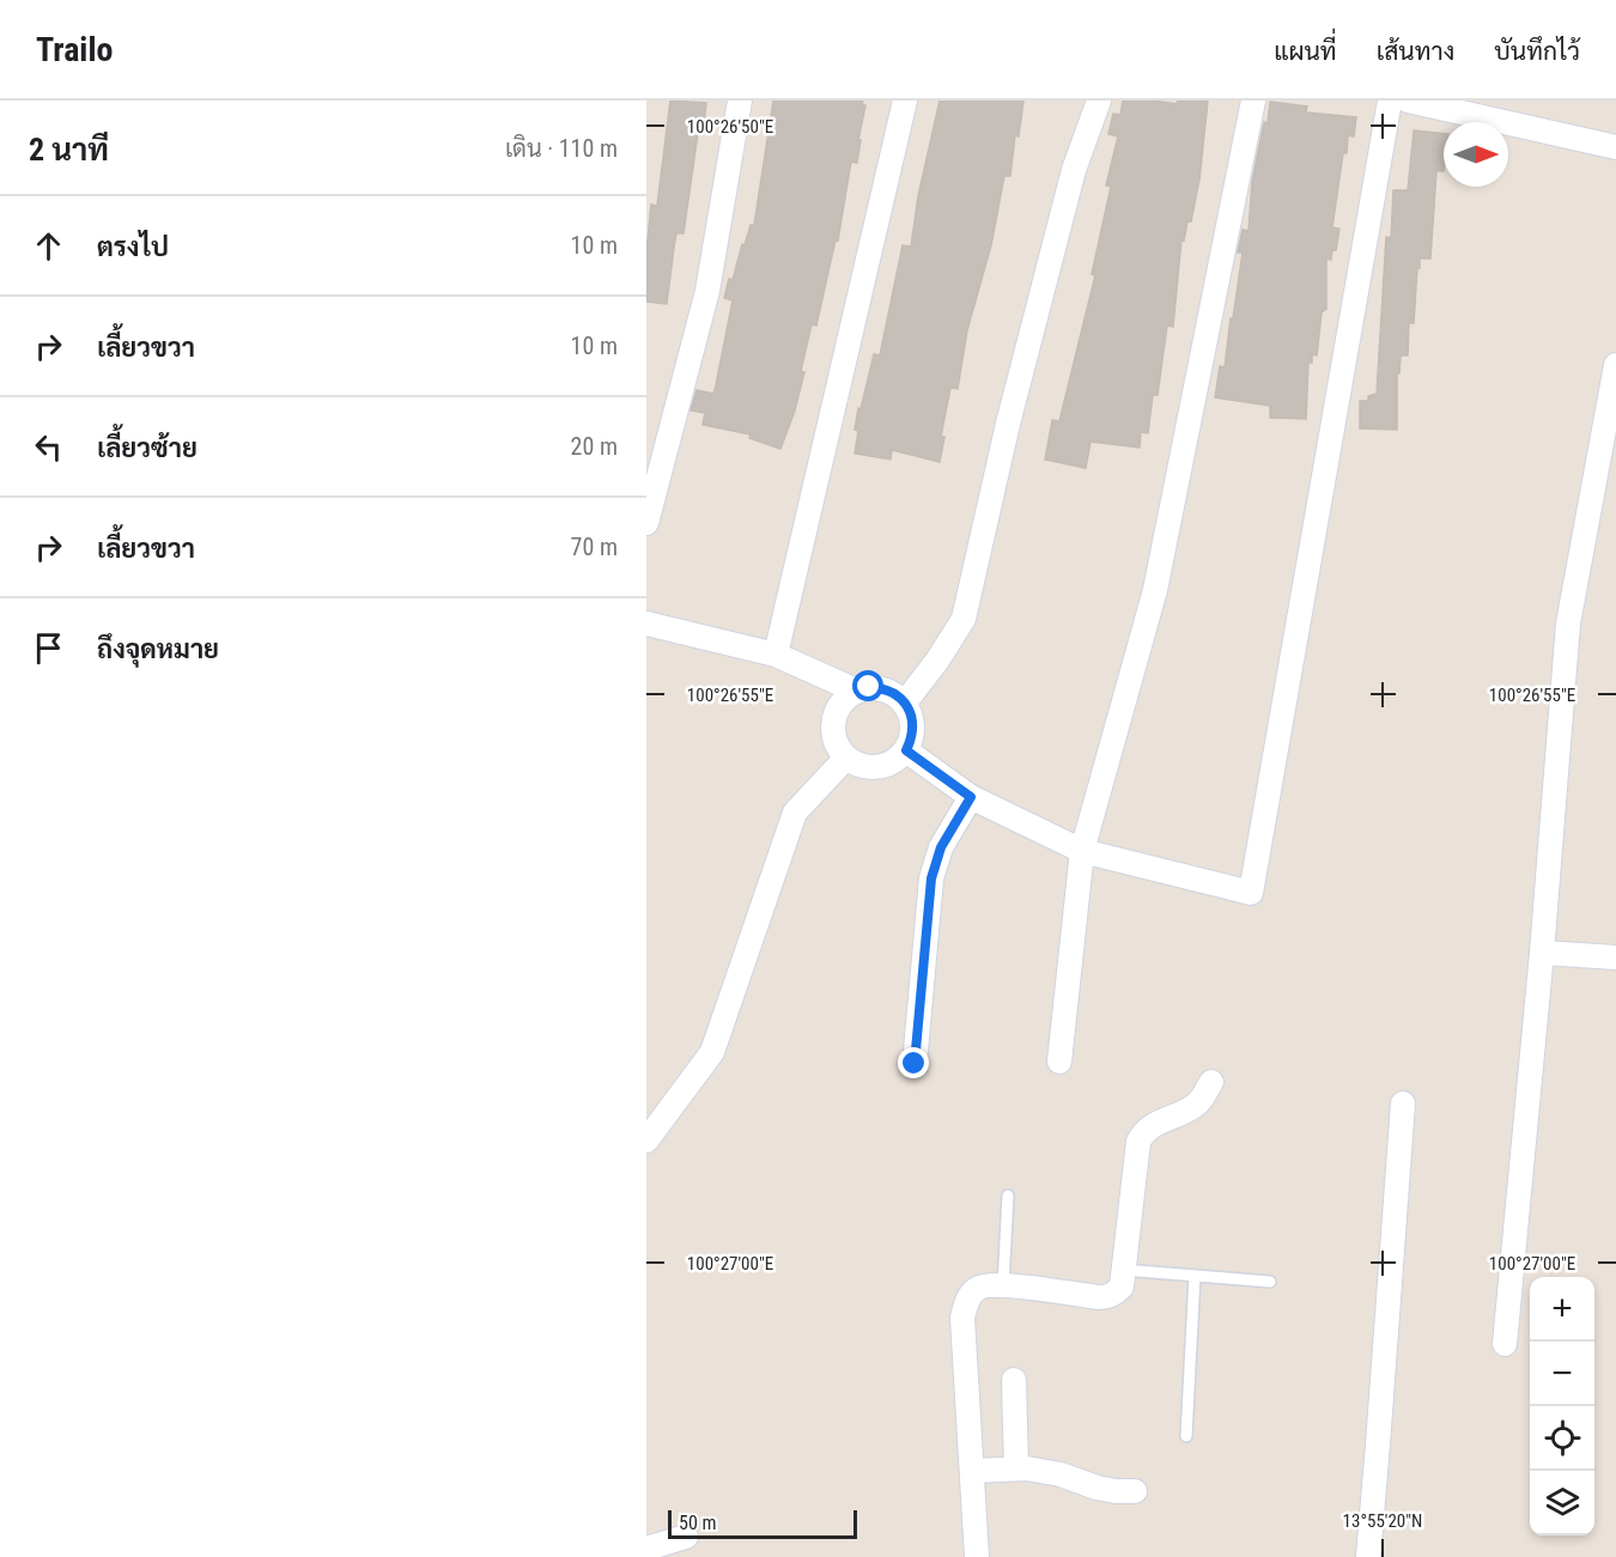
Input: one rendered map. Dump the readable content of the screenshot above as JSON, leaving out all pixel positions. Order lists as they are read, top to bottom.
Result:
{
  "scale_bar": "50 m",
  "north": "right",
  "page": {
    "header": "Trailo",
    "nav": ["แผนที่", "เส้นทาง", "บันทึกไว้"],
    "heading": ["2 นาที", "เดิน · 110 m"],
    "list": [
      ["ตรงไป", "10 m"],
      ["เลี้ยวขวา", "10 m"],
      ["เลี้ยวซ้าย", "20 m"],
      ["เลี้ยวขวา", "70 m"],
      "ถึงจุดหมาย"
    ],
    "map_buttons": ["+", "−"],
    "scale": "50 m"
  },
  "coordinates": [
    "100°26'50\"E",
    "100°26'55\"E",
    "100°27'00\"E",
    "13°55'20\"N"
  ]
}
